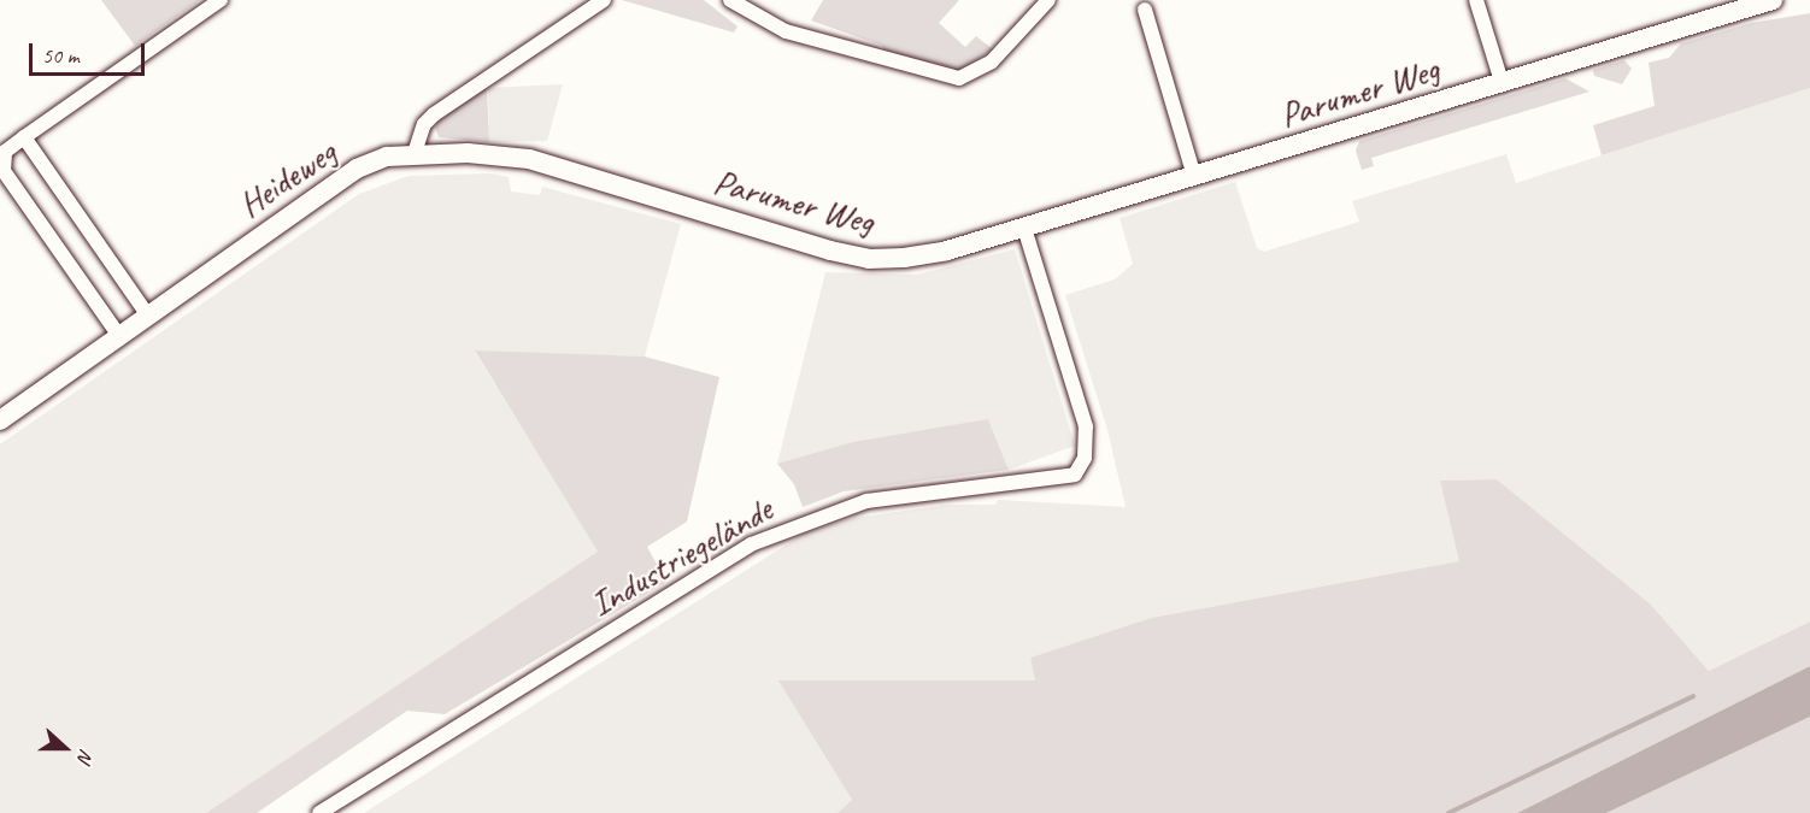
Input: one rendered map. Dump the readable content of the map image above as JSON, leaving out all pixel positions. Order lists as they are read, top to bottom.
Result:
{
  "streets": {
    "street": ["Parumer Weg", "Heideweg", "Industriegelände"]
  },
  "crossings": [
    ["Parumer Weg", "Heideweg"],
    ["Parumer Weg", "Industriegelände"]
  ],
  "scale_bar": "50 m",
  "north": "right"
}
